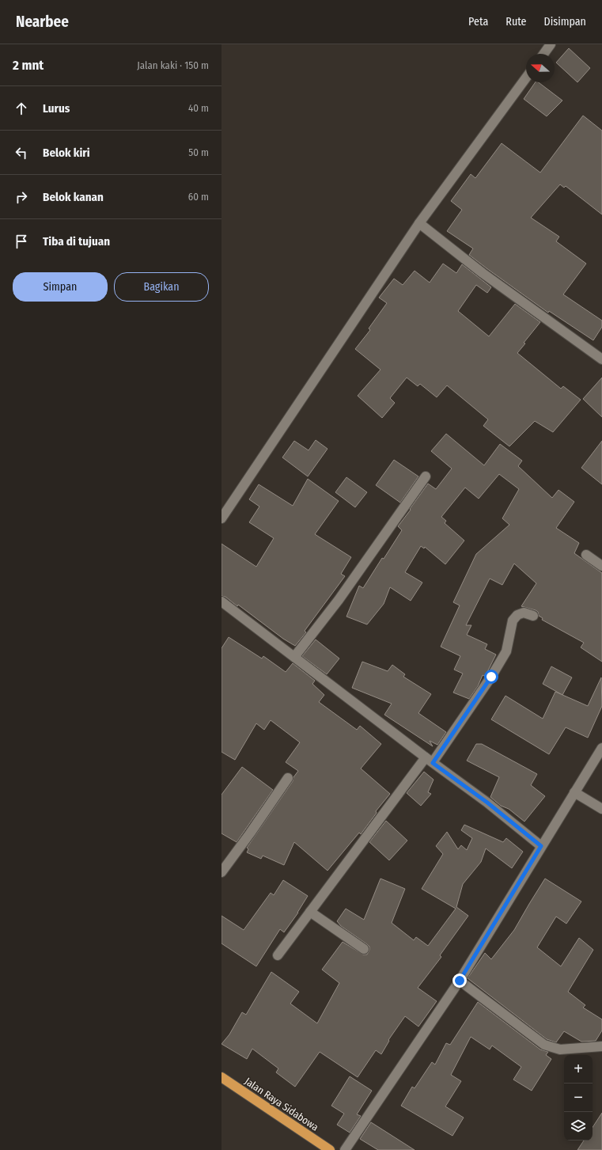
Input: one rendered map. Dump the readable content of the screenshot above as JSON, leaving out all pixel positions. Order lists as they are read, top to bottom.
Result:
{
  "streets": {
    "highway": ["Jalan Raya Sidabowa"]
  },
  "north": "left",
  "page": {
    "header": "Nearbee",
    "nav": ["Peta", "Rute", "Disimpan"],
    "heading": ["2 mnt", "Jalan kaki · 150 m"],
    "list": [
      ["Lurus", "40 m"],
      ["Belok kiri", "50 m"],
      ["Belok kanan", "60 m"],
      "Tiba di tujuan"
    ],
    "buttons": ["Simpan", "Bagikan"],
    "map_buttons": ["+", "−"]
  }
}
